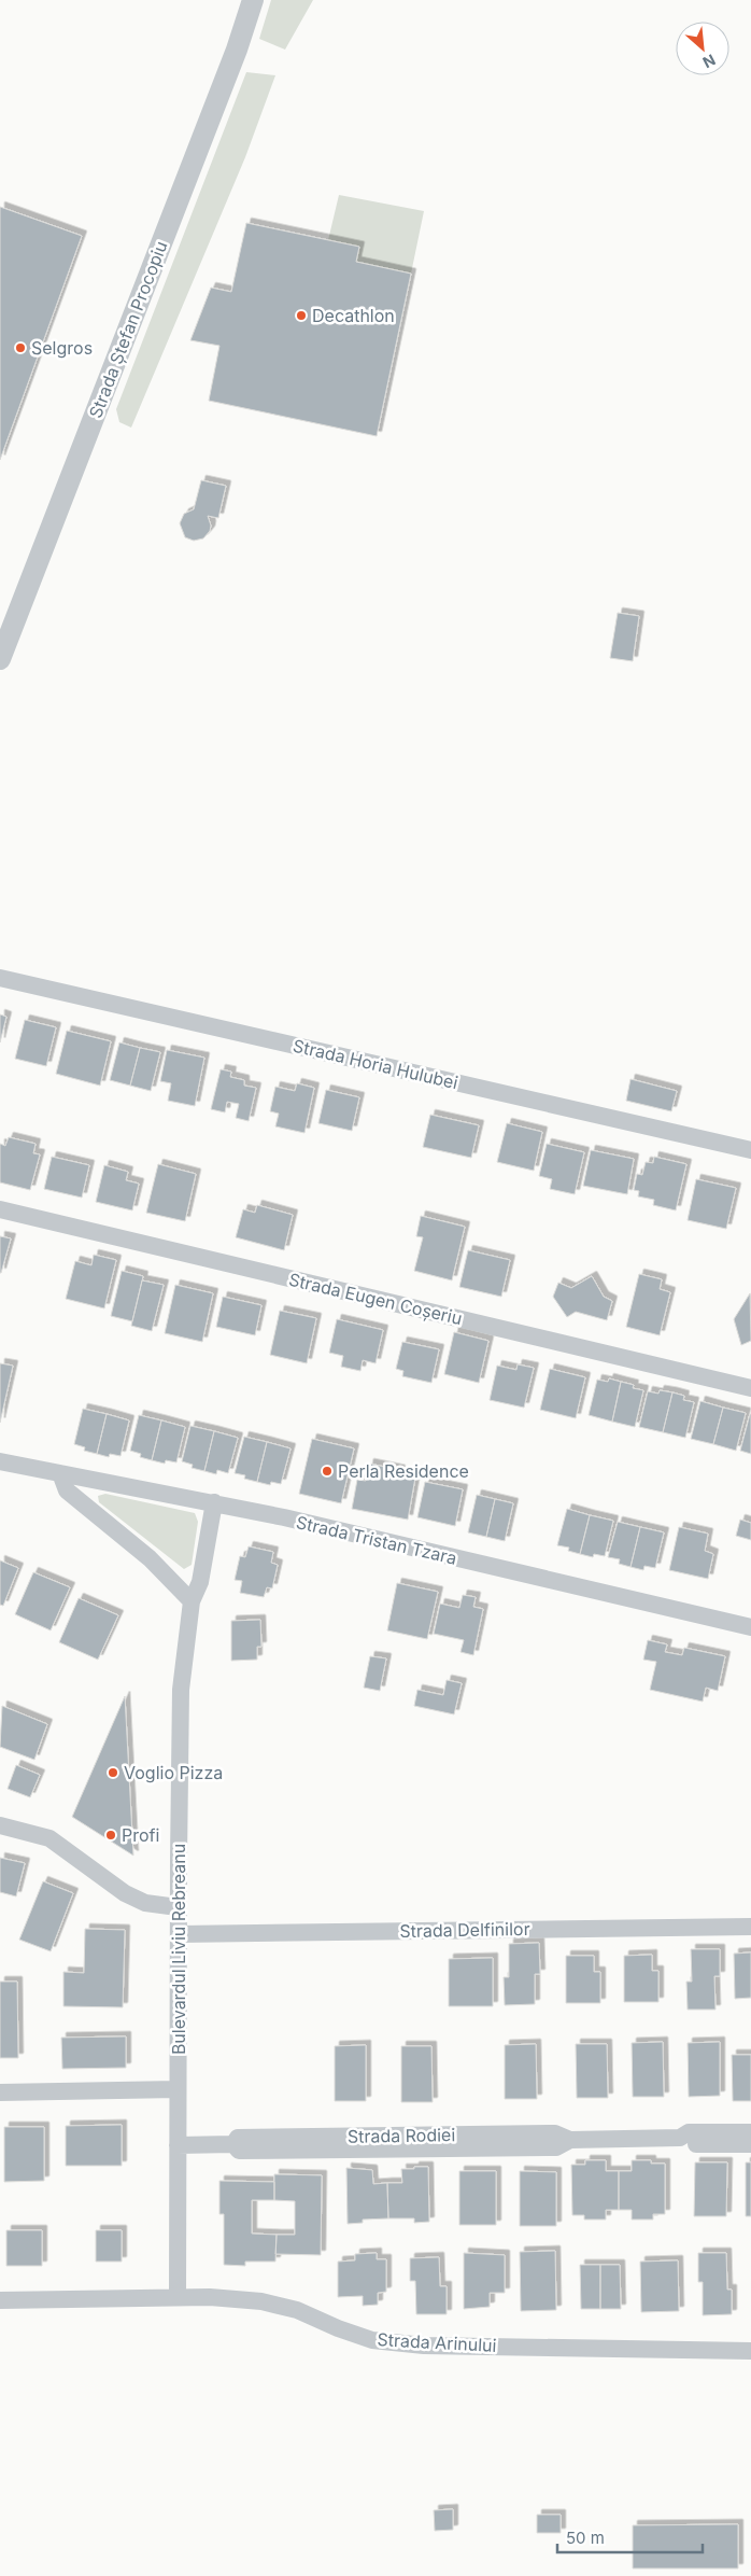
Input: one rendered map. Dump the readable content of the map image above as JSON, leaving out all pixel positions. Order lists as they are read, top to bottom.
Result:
{
  "streets": {
    "street": [
      "Strada Ștefan Procopiu",
      "Strada Horia Hulubei",
      "Strada Eugen Coșeriu",
      "Strada Tristan Tzara",
      "Strada Delfinilor",
      "Bulevardul Liviu Rebreanu",
      "Strada Rodiei",
      "Strada Arinului"
    ]
  },
  "crossings": [
    ["Strada Tristan Tzara", "Bulevardul Liviu Rebreanu"],
    ["Strada Delfinilor", "Bulevardul Liviu Rebreanu"],
    ["Bulevardul Liviu Rebreanu", "Strada Rodiei"],
    ["Bulevardul Liviu Rebreanu", "Strada Arinului"]
  ],
  "places": [
    "Decathlon",
    "Selgros",
    "Perla Residence",
    "Voglio Pizza",
    "Profi"
  ],
  "scale_bar": "50 m",
  "north": "bottom right"
}
